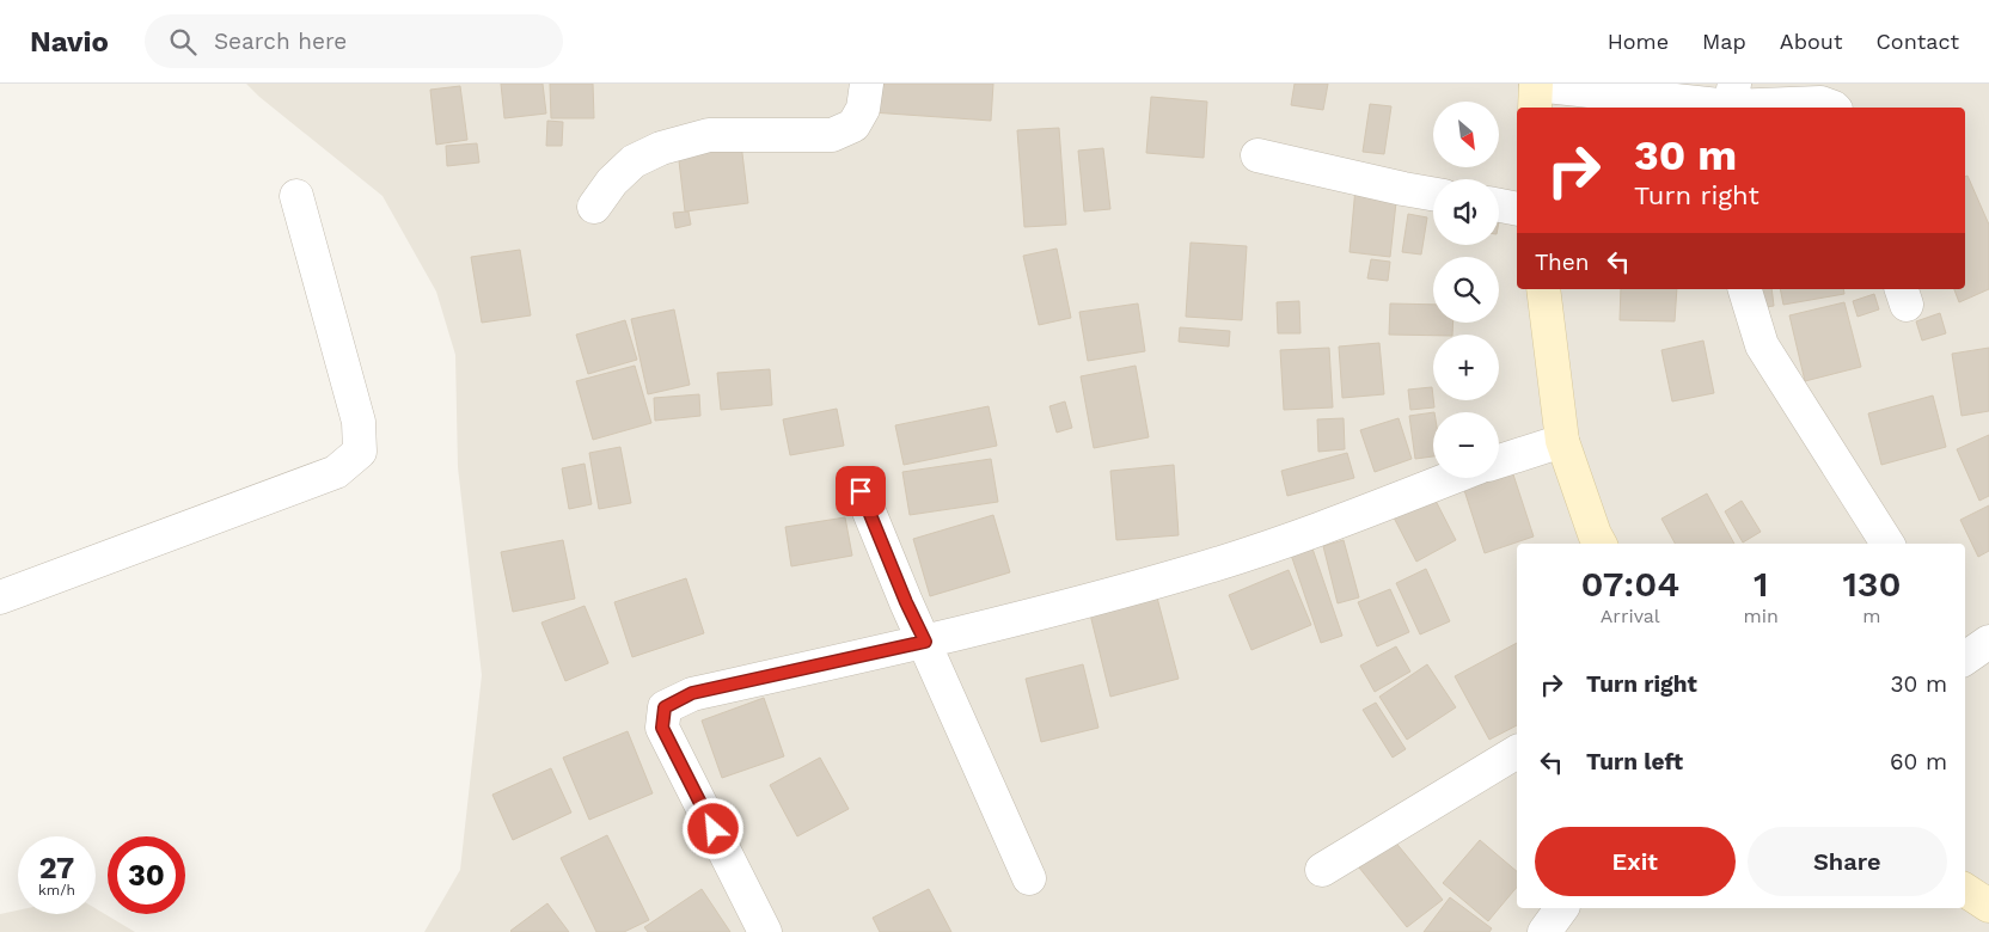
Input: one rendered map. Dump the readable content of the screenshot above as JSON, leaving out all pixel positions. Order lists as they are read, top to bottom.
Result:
{
  "north": "bottom right",
  "page": {
    "header": "Navio",
    "search": "Search here",
    "nav": [
      "Home",
      "Map",
      "About",
      "Contact"
    ],
    "map_buttons": ["+", "−"],
    "turn": ["30 m", "Turn right"],
    "then": "Then",
    "eta": [
      "07:04",
      "Arrival",
      "1",
      "min",
      "130",
      "m"
    ],
    "list": [
      {
        "name": "Turn right",
        "value": "30 m"
      },
      {
        "name": "Turn left",
        "value": "60 m"
      }
    ],
    "buttons": ["Exit", "Share"],
    "speed": "27 km/h",
    "limit": "30"
  }
}
